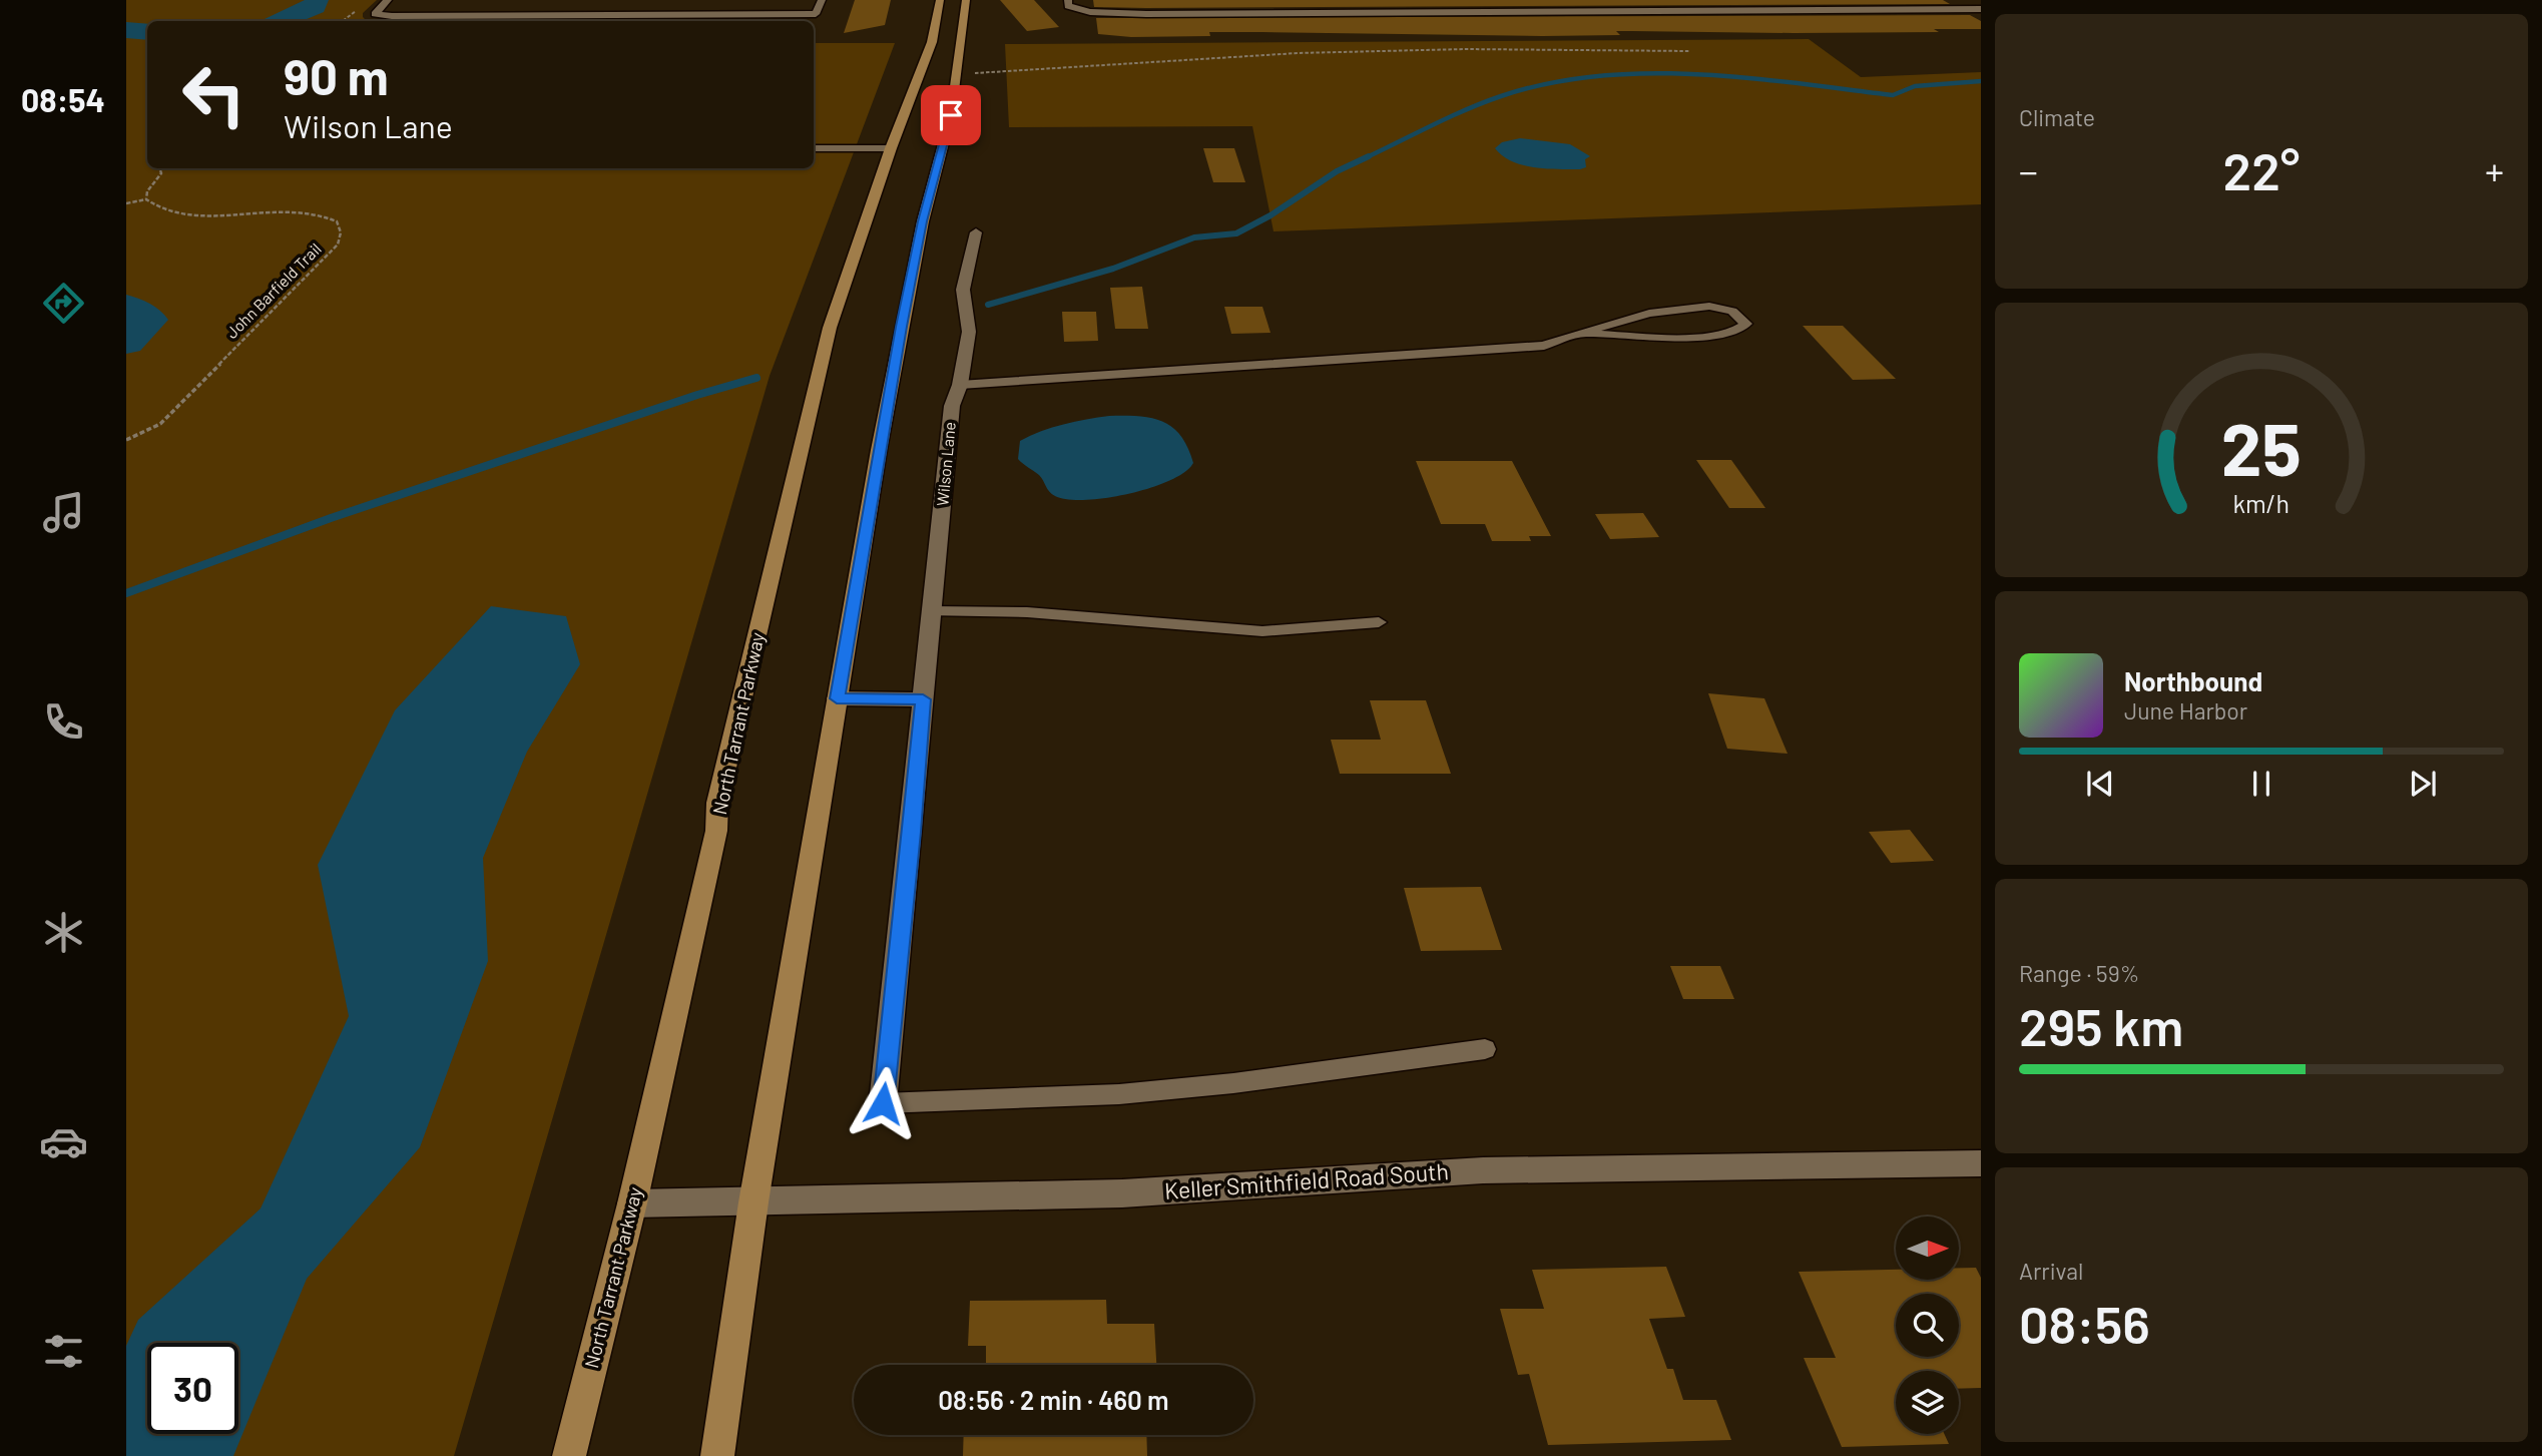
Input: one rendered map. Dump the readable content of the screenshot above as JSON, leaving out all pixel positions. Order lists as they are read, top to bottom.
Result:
{
  "streets": {
    "main road": ["North Tarrant Parkway"],
    "street": ["Wilson Lane", "Keller Smithfield Road South"],
    "path": ["John Barfield Trail"]
  },
  "crossings": [
    ["North Tarrant Parkway", "Keller Smithfield Road South"]
  ],
  "north": "right",
  "page": {
    "tabs": "08:54",
    "tile": [
      "Climate",
      ["Range · 59%", "295 km"],
      ["Arrival", "08:56"]
    ],
    "turn": ["90 m", "Wilson Lane"],
    "heat": ["−", "22°", "+"],
    "song": ["Northbound", "June Harbor"],
    "limit": "30",
    "trip": "08:56 · 2 min · 460 m",
    "gauge": ["25", "km/h"]
  }
}
